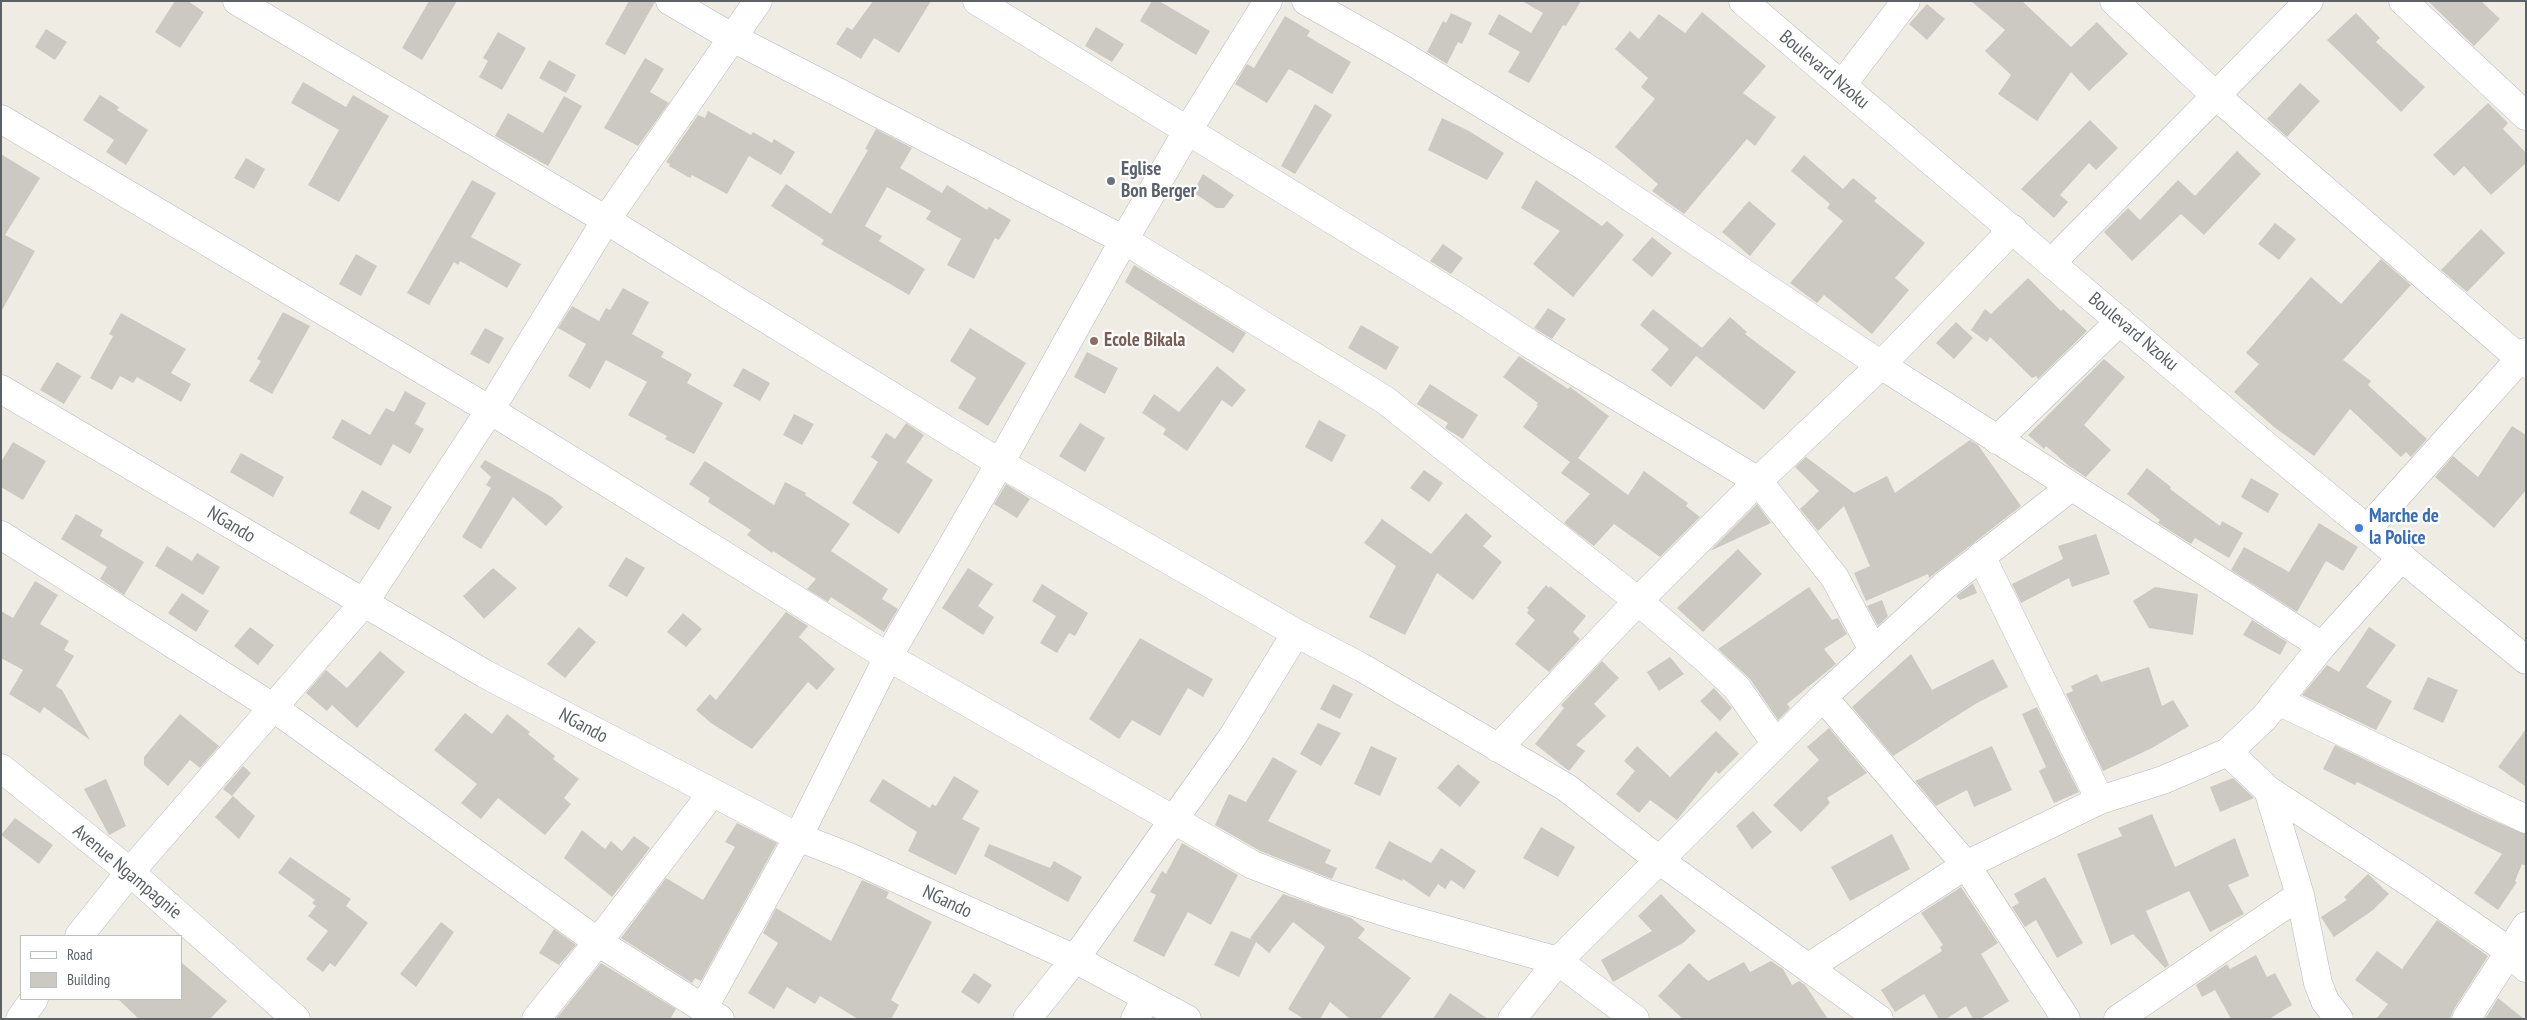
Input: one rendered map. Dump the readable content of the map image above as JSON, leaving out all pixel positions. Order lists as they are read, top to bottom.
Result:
{
  "streets": {
    "street": ["Boulevard Nzoku", "NGando", "Avenue Ngampagnie"]
  },
  "places": ["Eglise Bon Berger", "Ecole Bikala", "Marche de la Police"],
  "legend": ["Road", "Building"]
}
